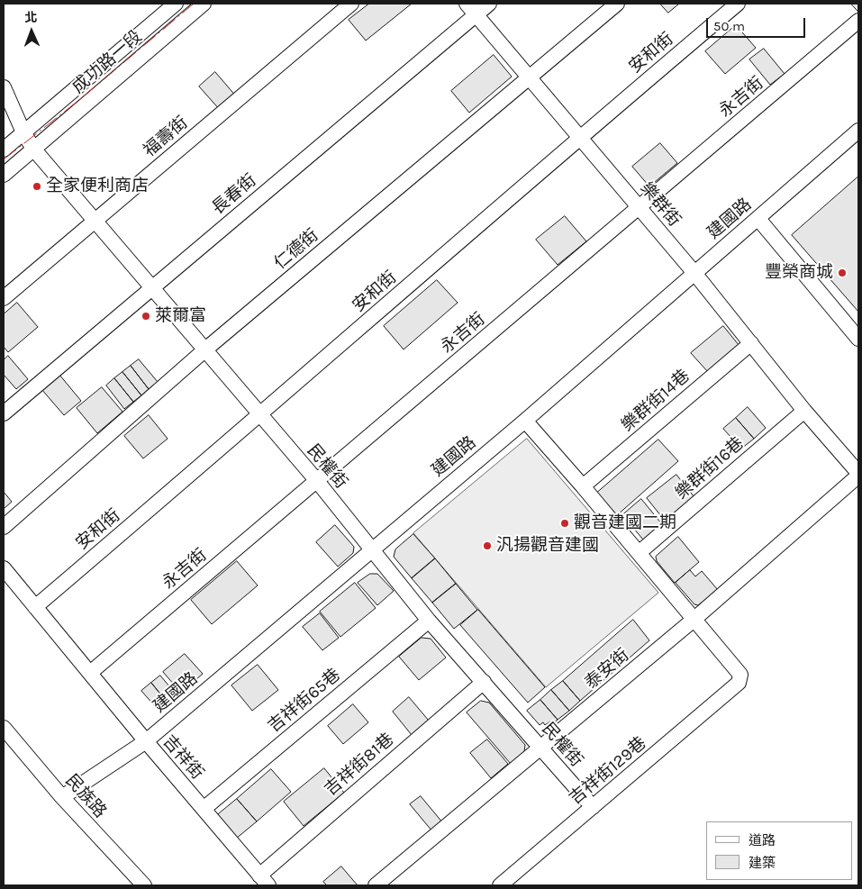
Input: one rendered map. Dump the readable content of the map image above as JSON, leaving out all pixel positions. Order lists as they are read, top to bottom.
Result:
{
  "streets": {
    "street": [
      "安和街",
      "成功路一段",
      "永吉街",
      "福壽街",
      "長春街",
      "樂群街",
      "建國路",
      "仁德街",
      "樂群街14巷",
      "民權街",
      "樂群街16巷",
      "泰安街",
      "吉祥街65巷",
      "吉祥街",
      "吉祥街81巷",
      "吉祥街129巷",
      "民族路"
    ]
  },
  "crossings": [
    ["安和街", "樂群街"],
    ["安和街", "民權街"],
    ["安和街", "吉祥街"],
    ["成功路一段", "民權街"],
    ["永吉街", "樂群街"],
    ["永吉街", "民權街"],
    ["永吉街", "吉祥街"],
    ["福壽街", "民權街"],
    ["長春街", "樂群街"],
    ["長春街", "民權街"],
    ["樂群街", "建國路"],
    ["樂群街", "仁德街"],
    ["樂群街", "樂群街14巷"],
    ["樂群街", "樂群街16巷"],
    ["樂群街", "泰安街"],
    ["建國路", "民權街"],
    ["建國路", "吉祥街"],
    ["建國路", "民族路"],
    ["仁德街", "民權街"],
    ["民權街", "泰安街"],
    ["民權街", "吉祥街65巷"],
    ["民權街", "吉祥街81巷"],
    ["民權街", "吉祥街129巷"],
    ["泰安街", "吉祥街129巷"],
    ["吉祥街65巷", "吉祥街"],
    ["吉祥街", "吉祥街81巷"]
  ],
  "places": [
    "全家便利商店",
    "豐榮商城",
    "萊爾富",
    "觀音建國二期",
    "汎揚觀音建國"
  ],
  "legend": ["道路", "建築"],
  "scale_bar": "50 m",
  "north": "top"
}
